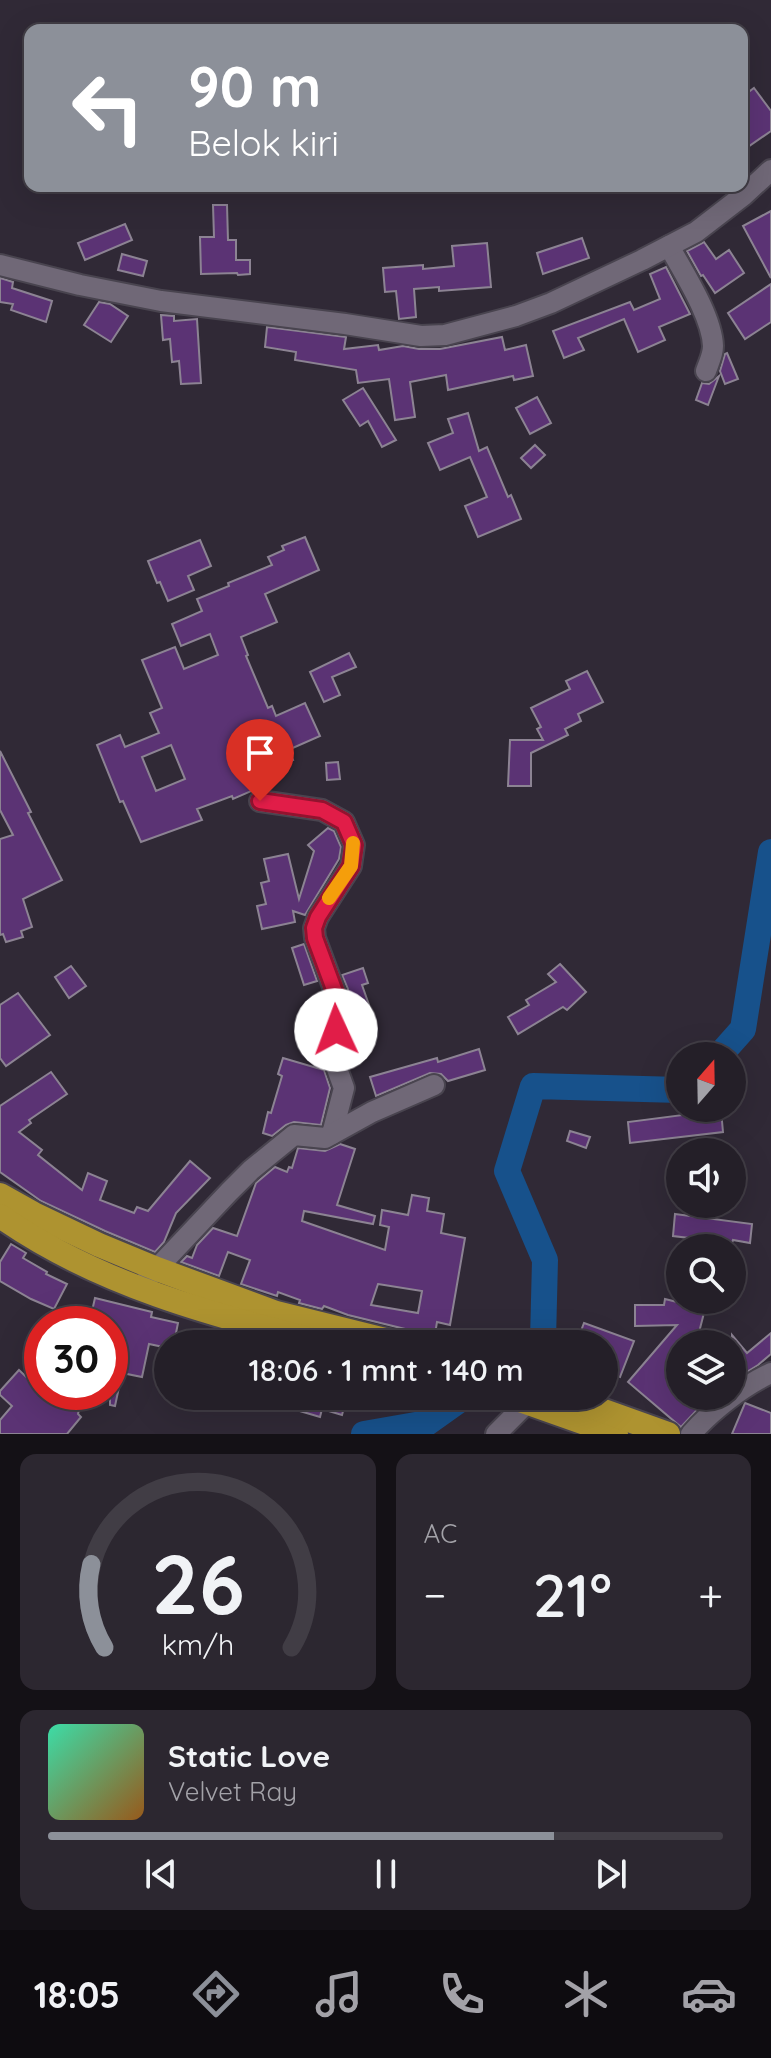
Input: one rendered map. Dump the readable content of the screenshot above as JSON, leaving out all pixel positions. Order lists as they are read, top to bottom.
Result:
{
  "north": "top",
  "page": {
    "turn": ["90 m", "Belok kiri"],
    "limit": "30",
    "trip": "18:06 · 1 mnt · 140 m",
    "tile": "AC",
    "heat": ["−", "21°", "+"],
    "song": ["Static Love", "Velvet Ray"],
    "tabs": "18:05",
    "gauge": ["26", "km/h"]
  }
}
